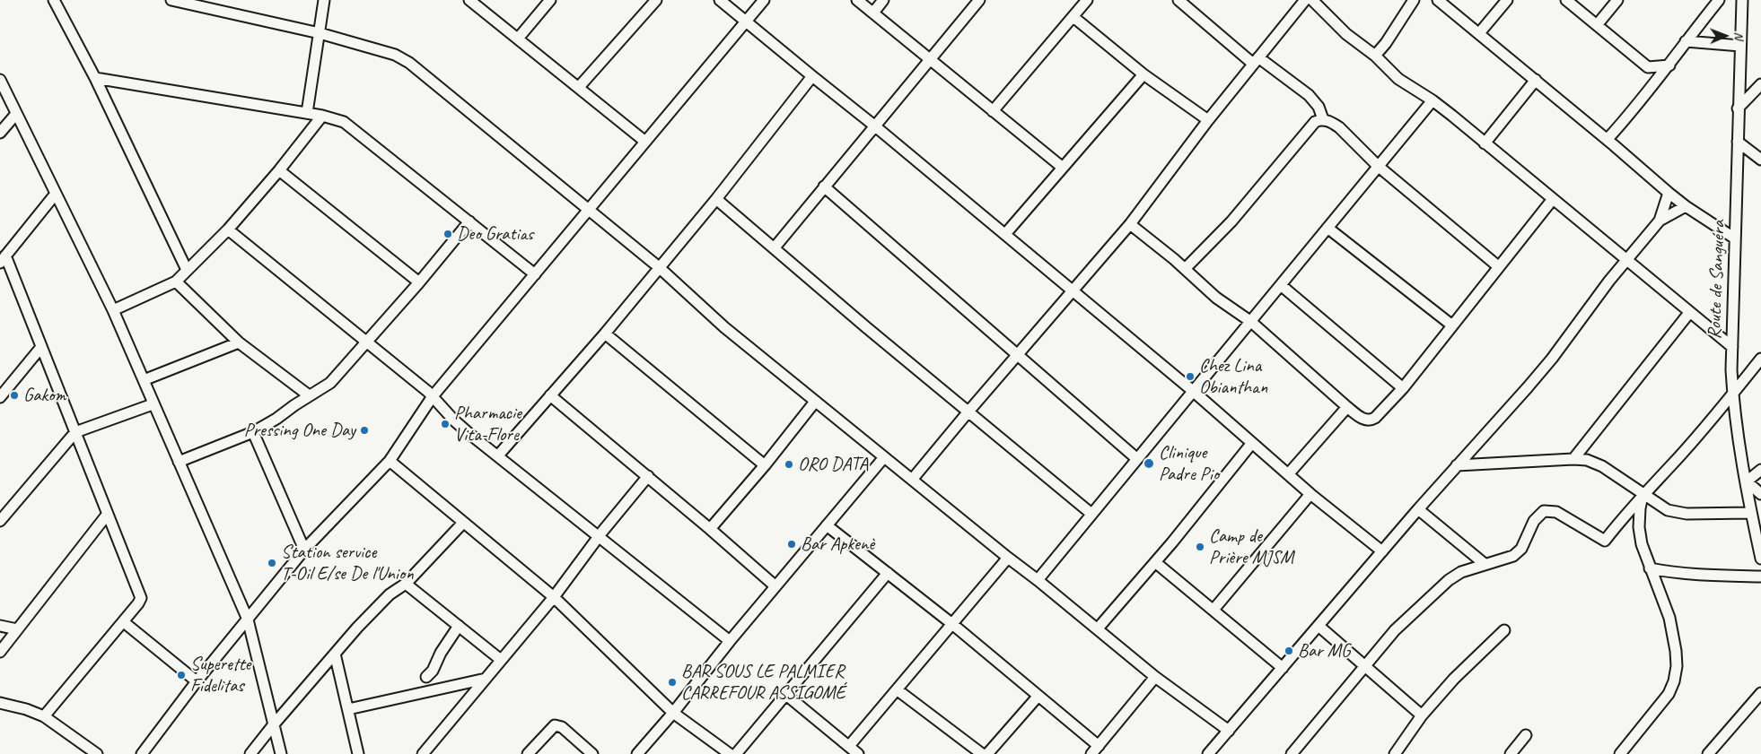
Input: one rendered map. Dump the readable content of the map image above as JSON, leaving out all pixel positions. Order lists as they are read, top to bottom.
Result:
{
  "streets": {
    "street": ["Route de Sanguéra"]
  },
  "places": [
    "Deo Gratias",
    "Chez Lina Obianthan",
    "Gakom",
    "Pharmacie Vita-Flore",
    "Pressing One Day",
    "Clinique Padre Pio",
    "ORO DATA",
    "Bar Apkenè",
    "Camp de Prière MJSM",
    "Station service T-Oil E/se De l'Union",
    "Bar MG",
    "Superette Fidelitas",
    "BAR SOUS LE PALMIER CARREFOUR ASSIGOMÉ"
  ],
  "north": "right"
}
